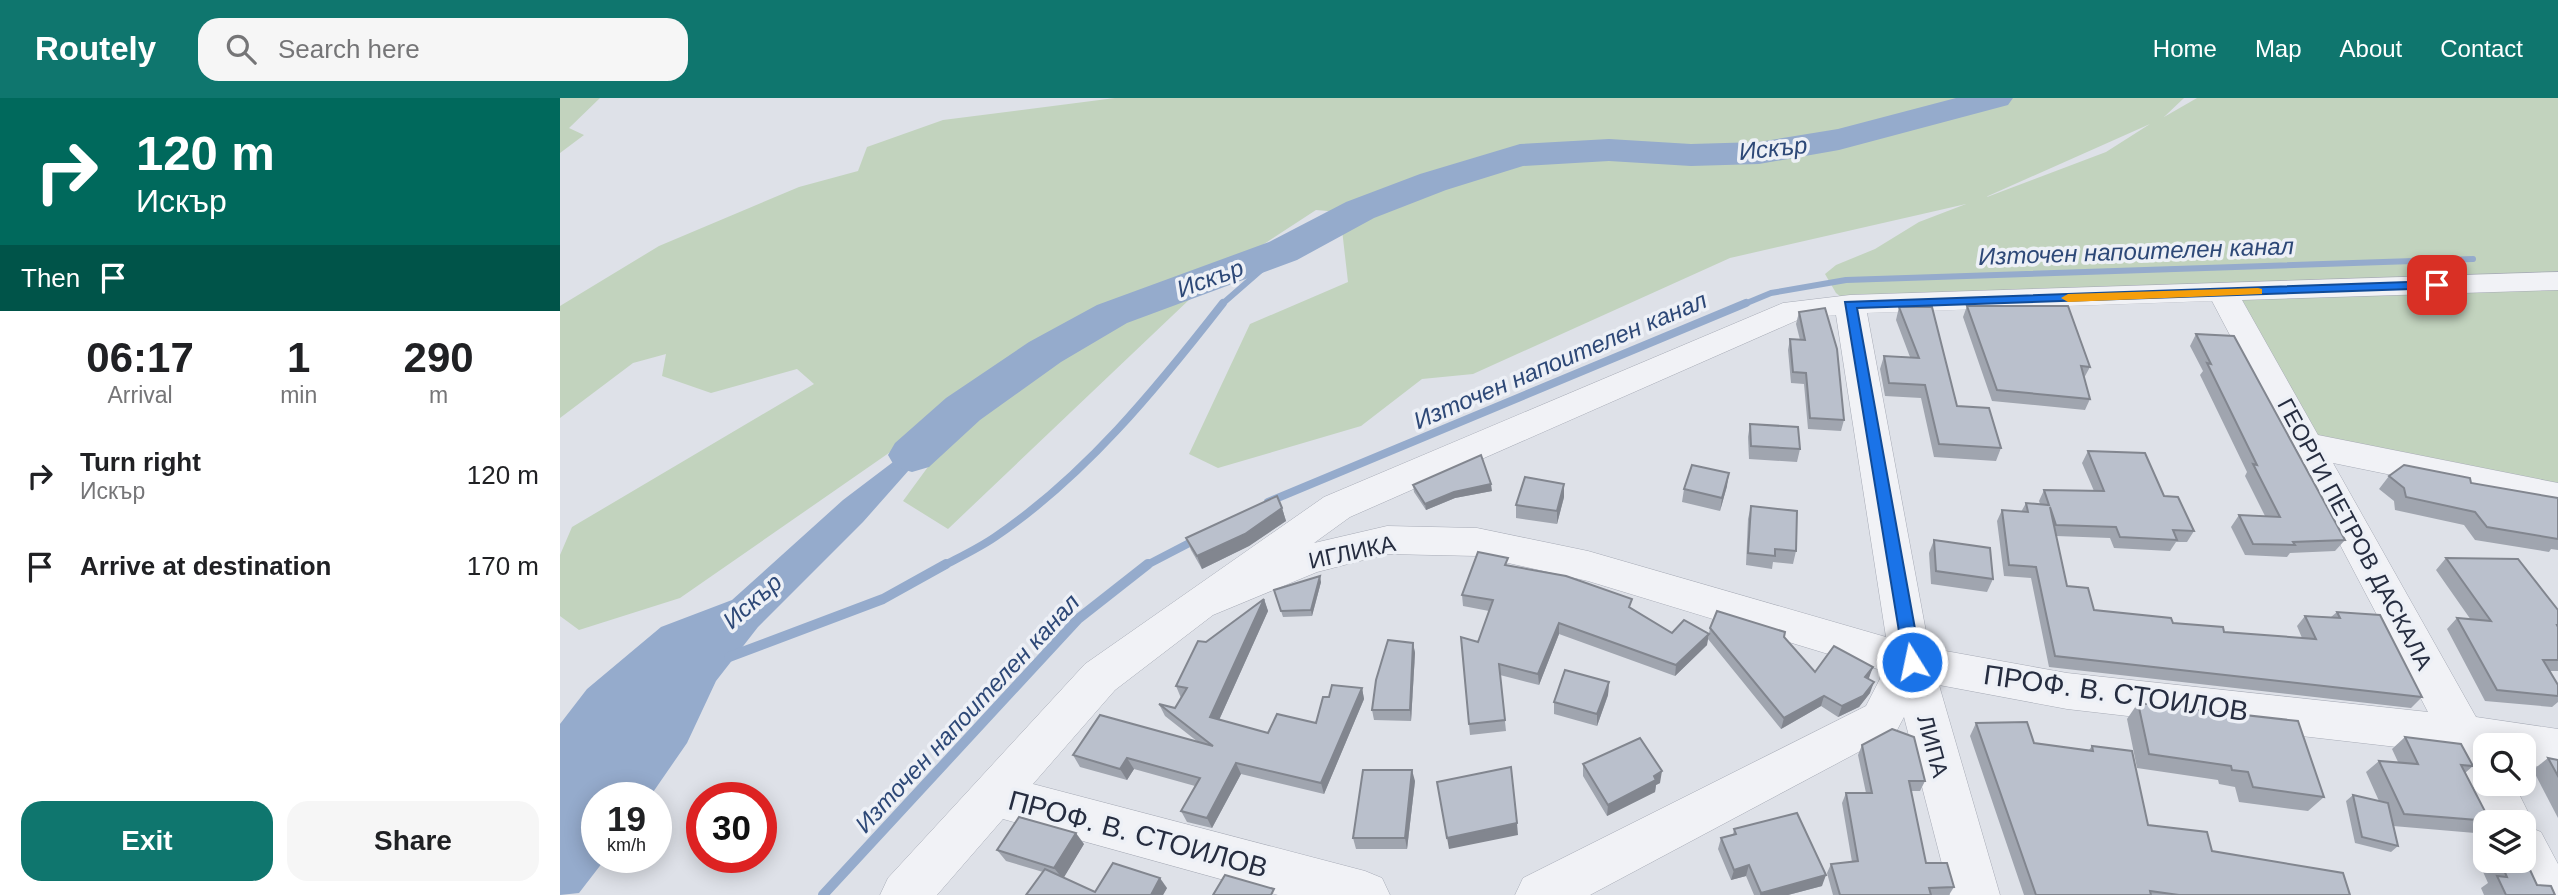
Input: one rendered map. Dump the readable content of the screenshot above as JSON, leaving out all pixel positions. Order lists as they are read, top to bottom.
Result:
{
  "streets": {
    "street": [
      "ГЕОРГИ ПЕТРОВ ДАСКАЛА",
      "ИГЛИКА",
      "ПРОФ. В. СТОИЛОВ",
      "ЛИПА"
    ]
  },
  "crossings": [
    ["ГЕОРГИ ПЕТРОВ ДАСКАЛА", "ПРОФ. В. СТОИЛОВ"],
    ["ИГЛИКА", "ПРОФ. В. СТОИЛОВ"],
    ["ИГЛИКА", "ЛИПА"],
    ["ПРОФ. В. СТОИЛОВ", "ЛИПА"]
  ],
  "water": ["Искър", "Източен напоителен канал"],
  "page": {
    "header": "Routely",
    "search": "Search here",
    "nav": [
      "Home",
      "Map",
      "About",
      "Contact"
    ],
    "turn": ["120 m", "Искър"],
    "then": "Then",
    "eta": [
      "06:17",
      "Arrival",
      "1",
      "min",
      "290",
      "m"
    ],
    "list": [
      {
        "name": "Turn right",
        "note": "Искър",
        "value": "120 m"
      },
      {
        "name": "Arrive at destination",
        "value": "170 m"
      }
    ],
    "speed": "19 km/h",
    "limit": "30",
    "buttons": ["Exit", "Share"]
  }
}
